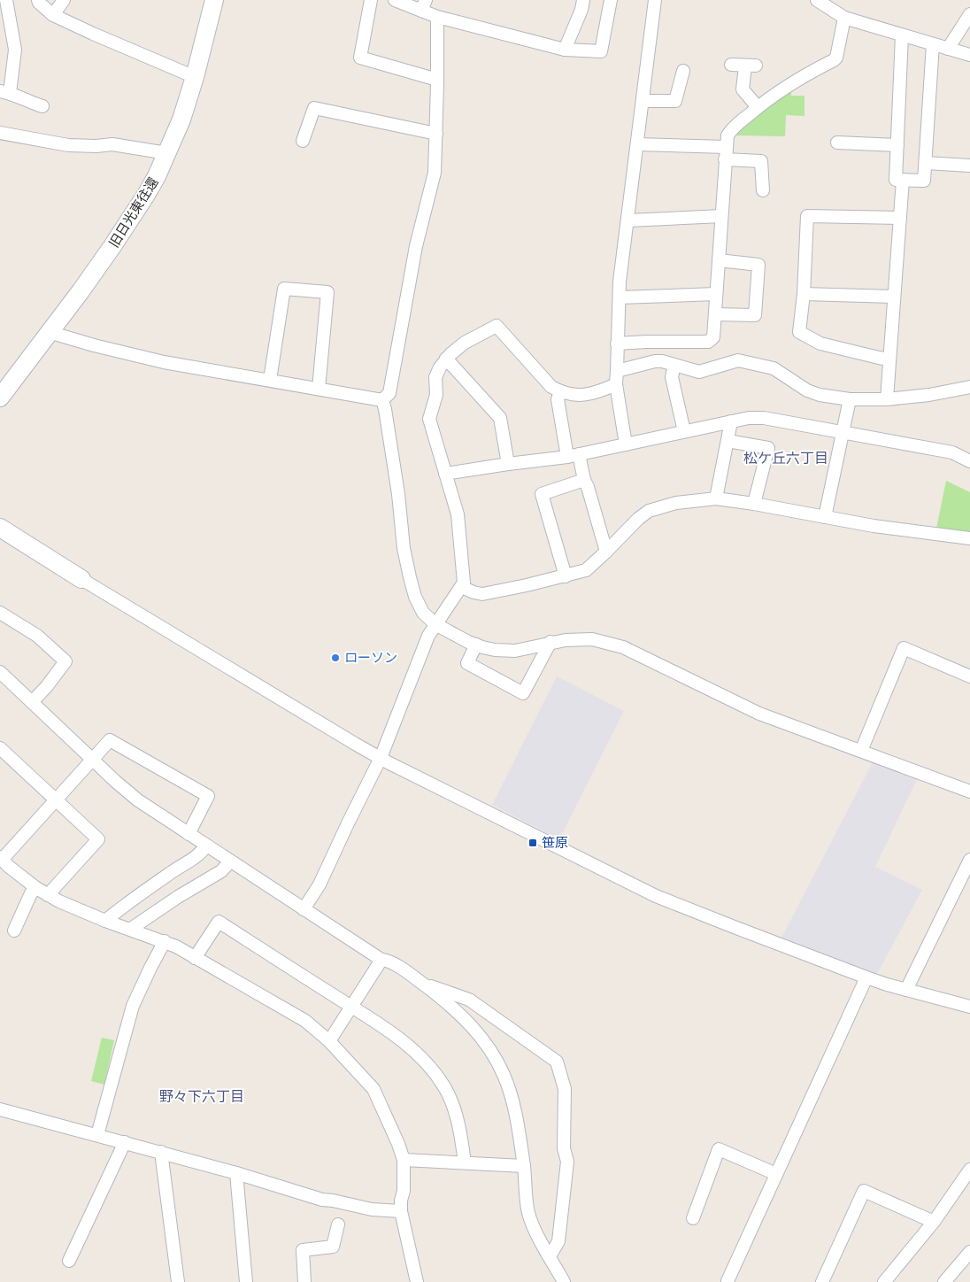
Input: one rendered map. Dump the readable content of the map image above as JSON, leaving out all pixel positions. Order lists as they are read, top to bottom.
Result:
{
  "streets": {
    "street": ["旧日光東往還"]
  },
  "districts": ["松ケ丘六丁目", "野々下六丁目"],
  "places": {
    "other": ["ローソン"],
    "transit": ["笹原"]
  }
}
